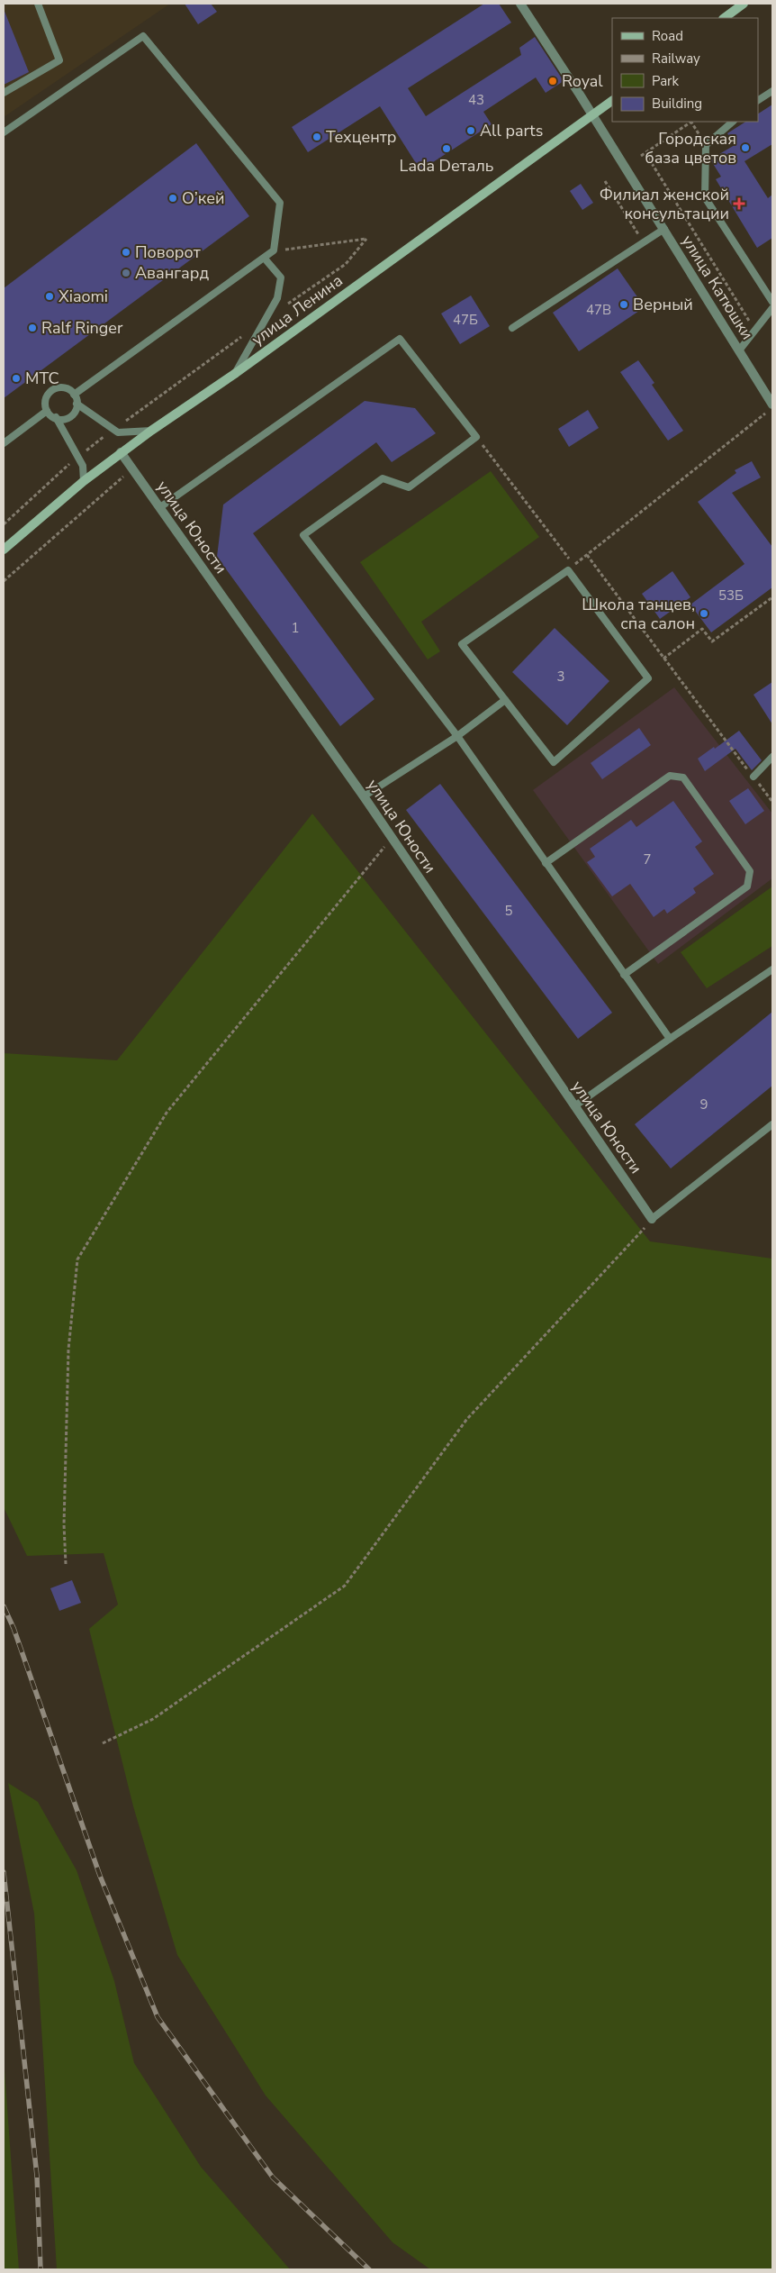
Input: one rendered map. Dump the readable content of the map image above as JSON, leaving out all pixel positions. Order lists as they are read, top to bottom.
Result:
{
  "streets": {
    "main road": ["улица Ленина"],
    "street": ["улица Катюшки", "улица Юности"]
  },
  "crossings": [
    ["улица Катюшки", "улица Ленина"],
    ["улица Ленина", "улица Юности"]
  ],
  "places": {
    "other": [
      "Royal",
      "All parts",
      "Техцентр",
      "Городская база цветов",
      "Lada Dеталь",
      "О’кей",
      "Поворот",
      "Авангард",
      "Xiaomi",
      "Верный",
      "Ralf Ringer",
      "МТС",
      "Школа танцев, спа салон"
    ],
    "health": ["Филиал женской консультации"]
  },
  "house_numbers": [
    "43",
    "47В",
    "47Б",
    "53Б",
    "1",
    "3",
    "7",
    "5",
    "9"
  ],
  "legend": [
    "Road",
    "Railway",
    "Park",
    "Building"
  ]
}
